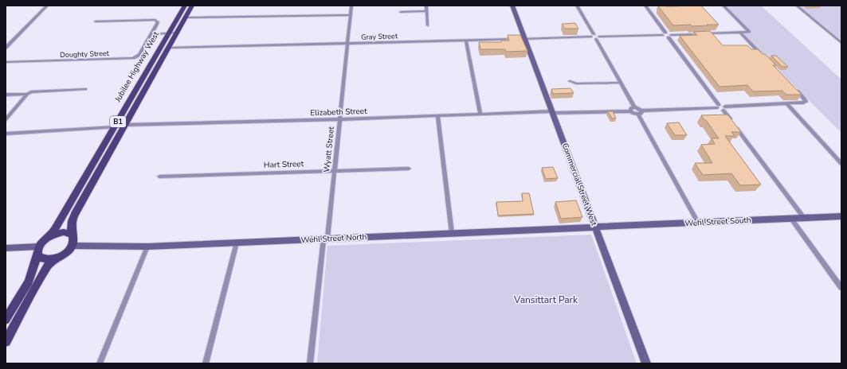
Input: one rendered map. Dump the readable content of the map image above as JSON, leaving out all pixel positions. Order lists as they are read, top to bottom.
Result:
{
  "streets": {
    "main road": ["Jubilee Highway West", "B1"],
    "street": [
      "Gray Street",
      "Doughty Street",
      "Elizabeth Street",
      "Wyatt Street",
      "Hart Street",
      "Commercial Street West",
      "Wehl Street South",
      "Wehl Street North"
    ]
  },
  "crossings": [
    ["Gray Street", "B1"],
    ["Gray Street", "Wyatt Street"],
    ["Gray Street", "Commercial Street West"],
    ["Jubilee Highway West", "B1"],
    ["Elizabeth Street", "B1"],
    ["Elizabeth Street", "Wyatt Street"],
    ["Elizabeth Street", "Commercial Street West"],
    ["B1", "Wehl Street North"],
    ["Wyatt Street", "Hart Street"],
    ["Wyatt Street", "Wehl Street North"],
    ["Commercial Street West", "Wehl Street South"],
    ["Commercial Street West", "Wehl Street North"],
    ["Wehl Street South", "Wehl Street North"]
  ],
  "parks": ["Vansittart Park"]
}
